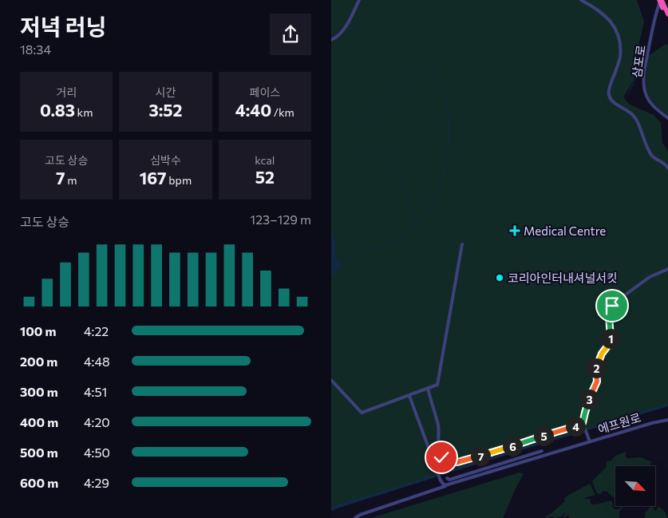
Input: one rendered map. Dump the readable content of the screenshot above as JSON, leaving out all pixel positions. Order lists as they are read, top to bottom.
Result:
{
  "streets": {
    "street": ["삼포로", "에프원로"]
  },
  "places": {
    "health": ["Medical Centre"],
    "other": ["코리아인터내셔널서킷"]
  },
  "north": "bottom right",
  "page": {
    "heading": ["저녁 러닝", "18:34"],
    "stats": [
      ["거리", "0.83 km"],
      ["시간", "3:52"],
      ["페이스", "4:40 /km"],
      ["고도 상승", "7 m"],
      ["심박수", "167 bpm"],
      ["kcal", "52"]
    ],
    "chart": ["고도 상승", "123–129 m"],
    "list": [
      {
        "name": "100 m",
        "note": "4:22"
      },
      {
        "name": "200 m",
        "note": "4:48"
      },
      {
        "name": "300 m",
        "note": "4:51"
      },
      {
        "name": "400 m",
        "note": "4:20"
      },
      {
        "name": "500 m",
        "note": "4:50"
      },
      {
        "name": "600 m",
        "note": "4:29"
      }
    ],
    "pins": [
      "1",
      "2",
      "3",
      "4",
      "5",
      "6",
      "7"
    ]
  }
}
